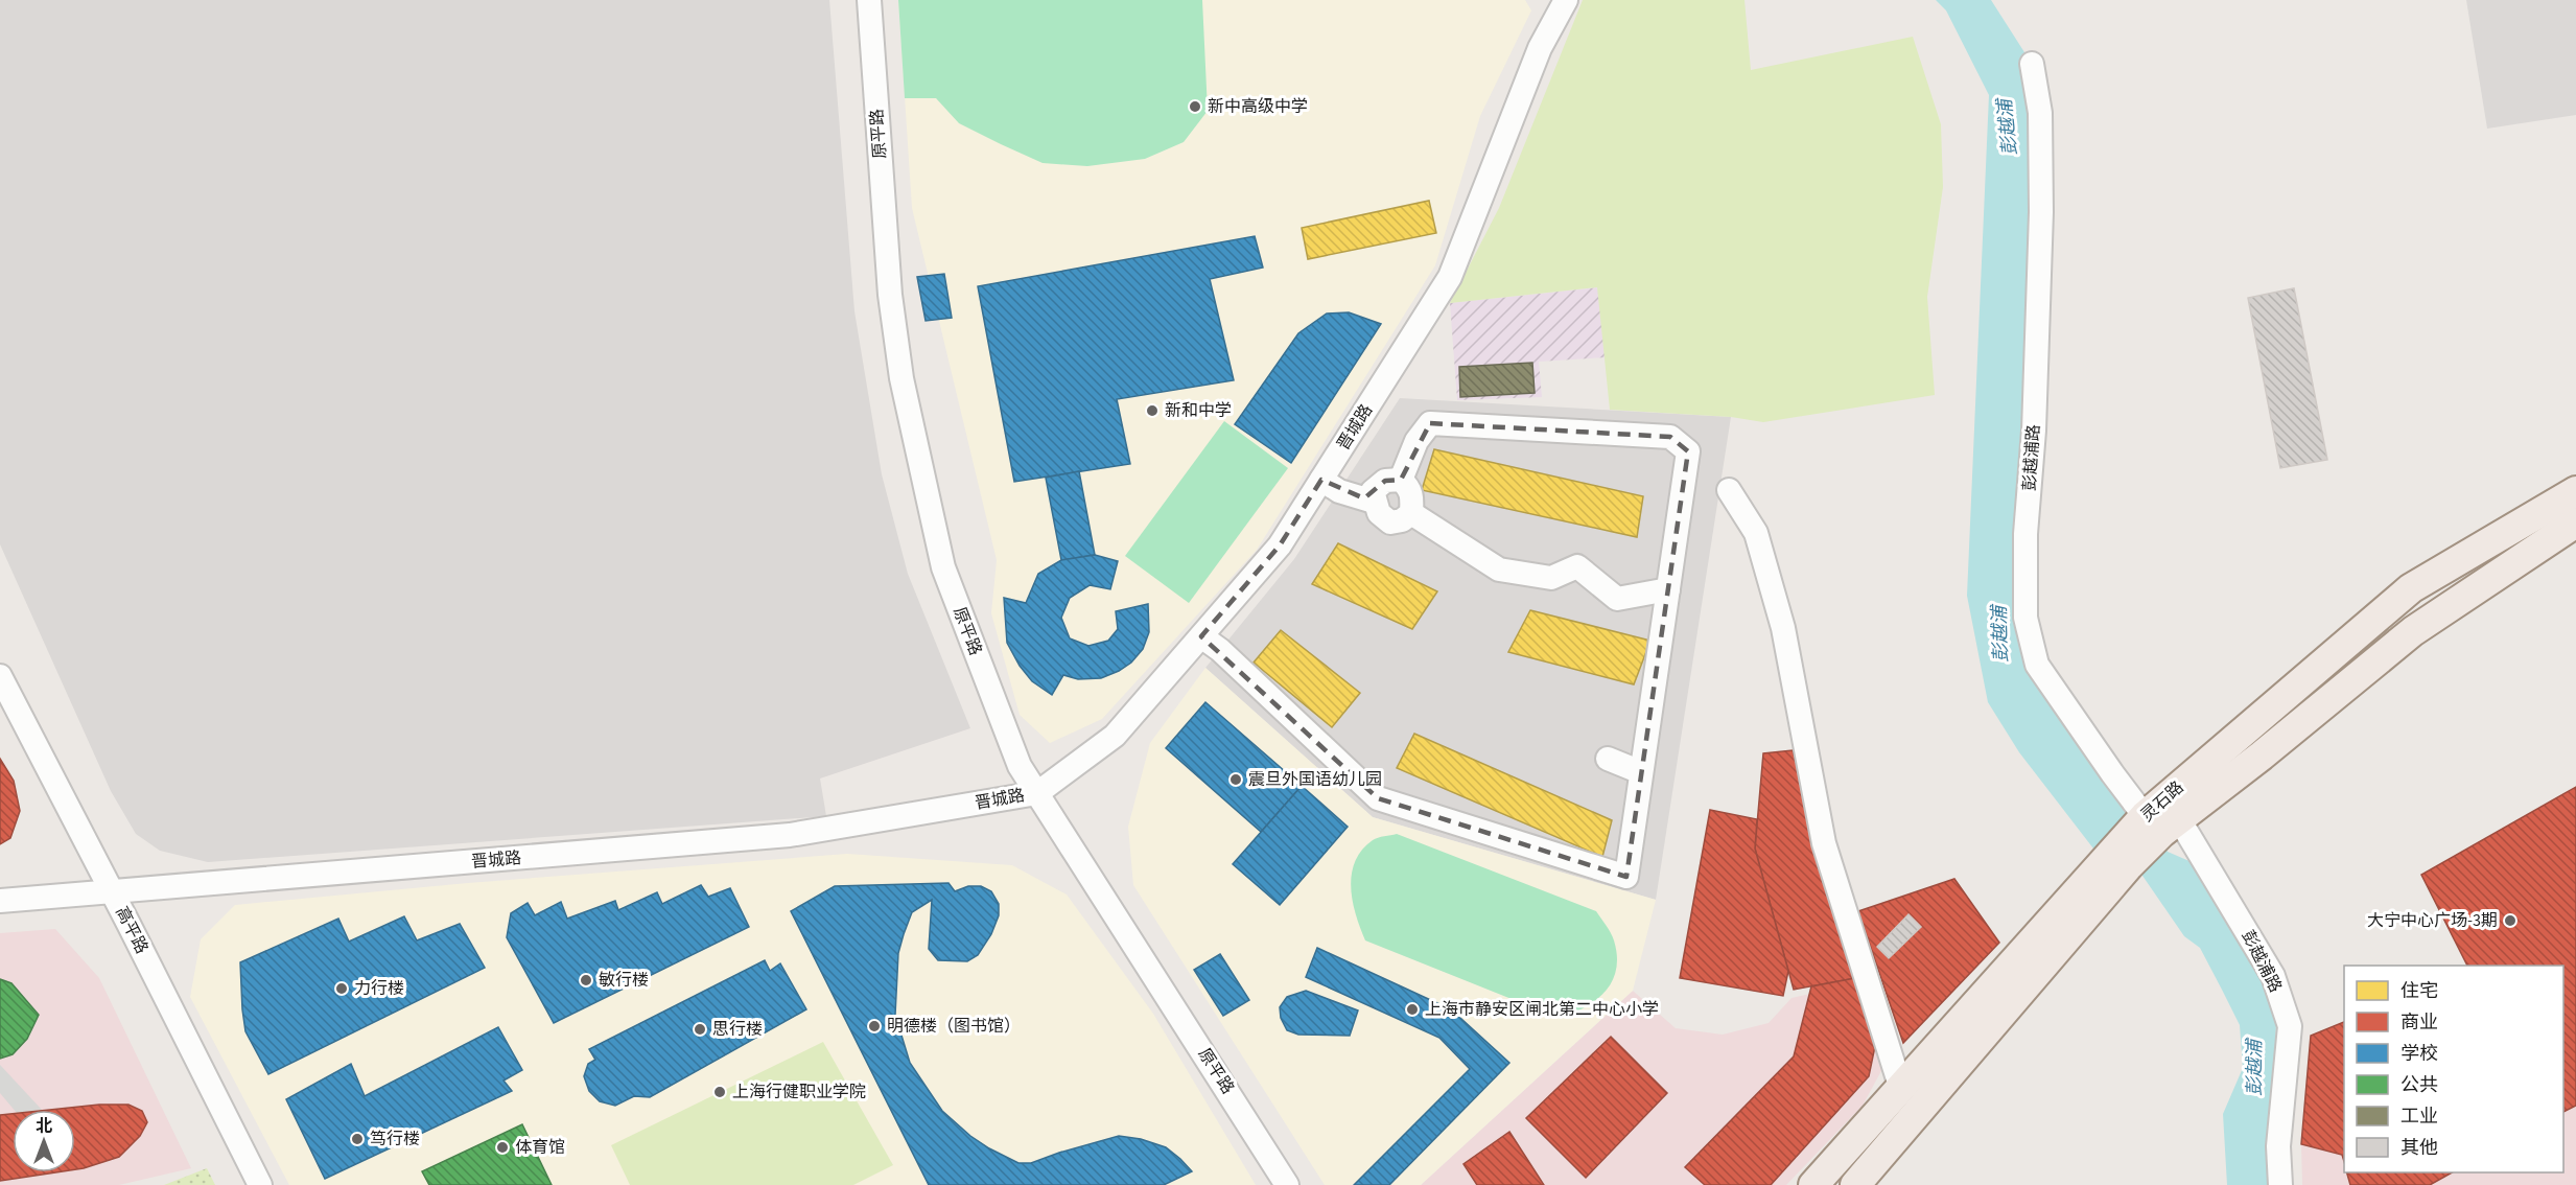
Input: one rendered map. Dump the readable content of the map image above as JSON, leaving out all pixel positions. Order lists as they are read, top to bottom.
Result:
{
  "streets": {
    "main road": ["灵石路"],
    "street": [
      "原平路",
      "晋城路",
      "彭越浦路",
      "高平路"
    ]
  },
  "crossings": [
    ["原平路", "晋城路"],
    ["晋城路", "高平路"],
    ["彭越浦路", "灵石路"]
  ],
  "water": ["彭越浦"],
  "places": [
    "新中高级中学",
    "新和中学",
    "震旦外国语幼儿园",
    "大宁中心广场-3期",
    "敏行楼",
    "力行楼",
    "上海市静安区闸北第二中心小学",
    "明德楼（图书馆）",
    "思行楼",
    "上海行健职业学院",
    "笃行楼",
    "体育馆"
  ],
  "legend": [
    "住宅",
    "商业",
    "学校",
    "公共",
    "工业",
    "其他"
  ],
  "north": "top"
}
